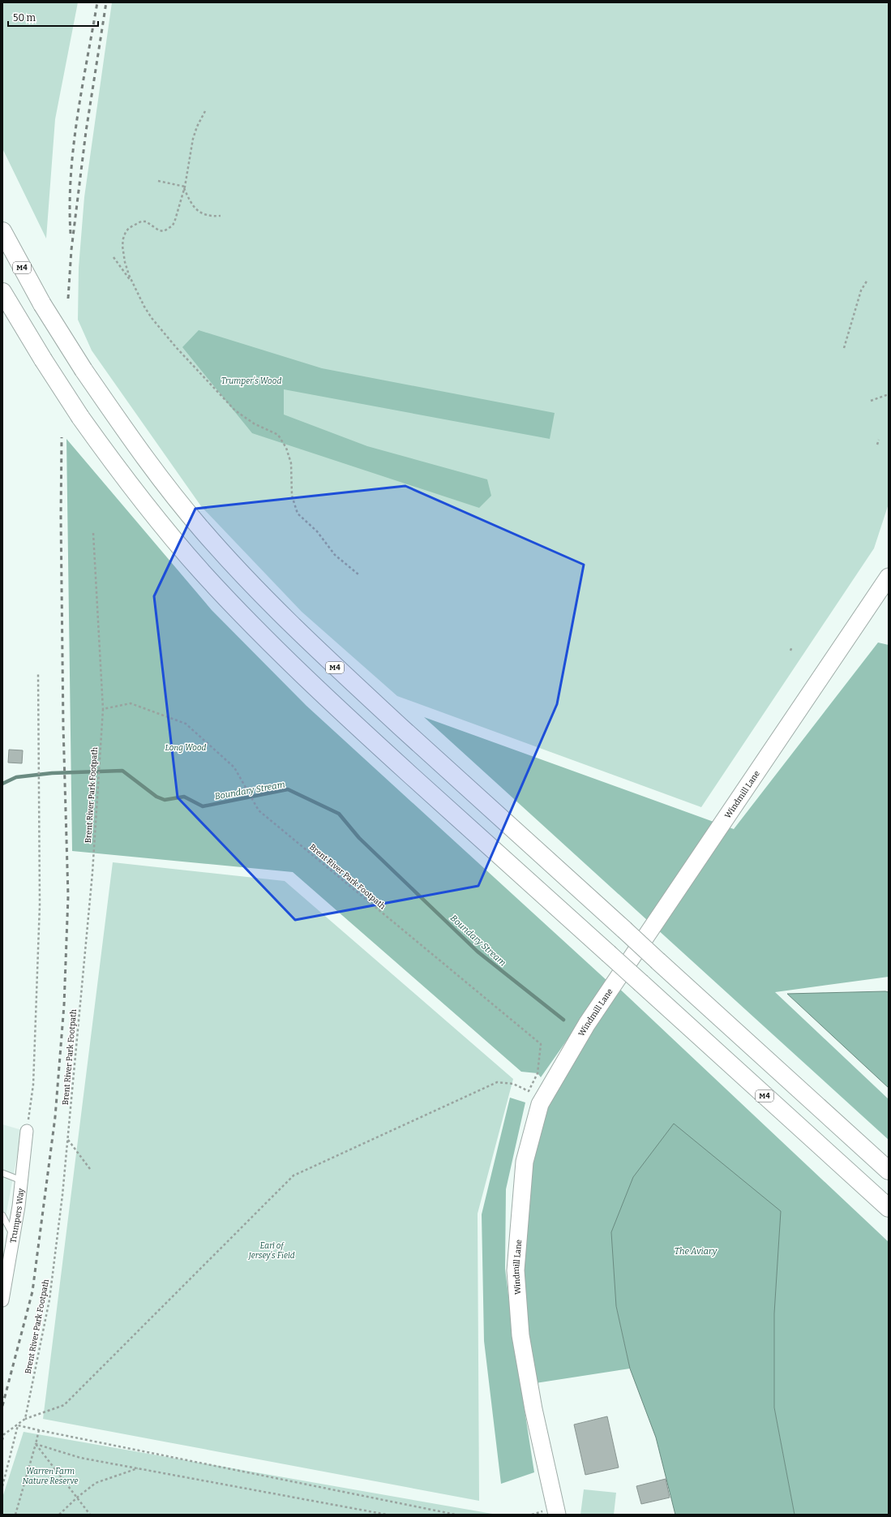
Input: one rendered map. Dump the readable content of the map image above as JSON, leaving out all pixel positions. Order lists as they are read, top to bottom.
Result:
{
  "streets": {
    "highway": ["M4"],
    "main road": ["Windmill Lane"],
    "street": ["Trumpers Way"],
    "path": ["Brent River Park Footpath"]
  },
  "water": ["Boundary Stream", "The Aviary"],
  "parks": [
    "Trumper's Wood",
    "Long Wood",
    "Earl of Jersey's Field",
    "Warren Farm Nature Reserve"
  ],
  "scale_bar": "50 m"
}
